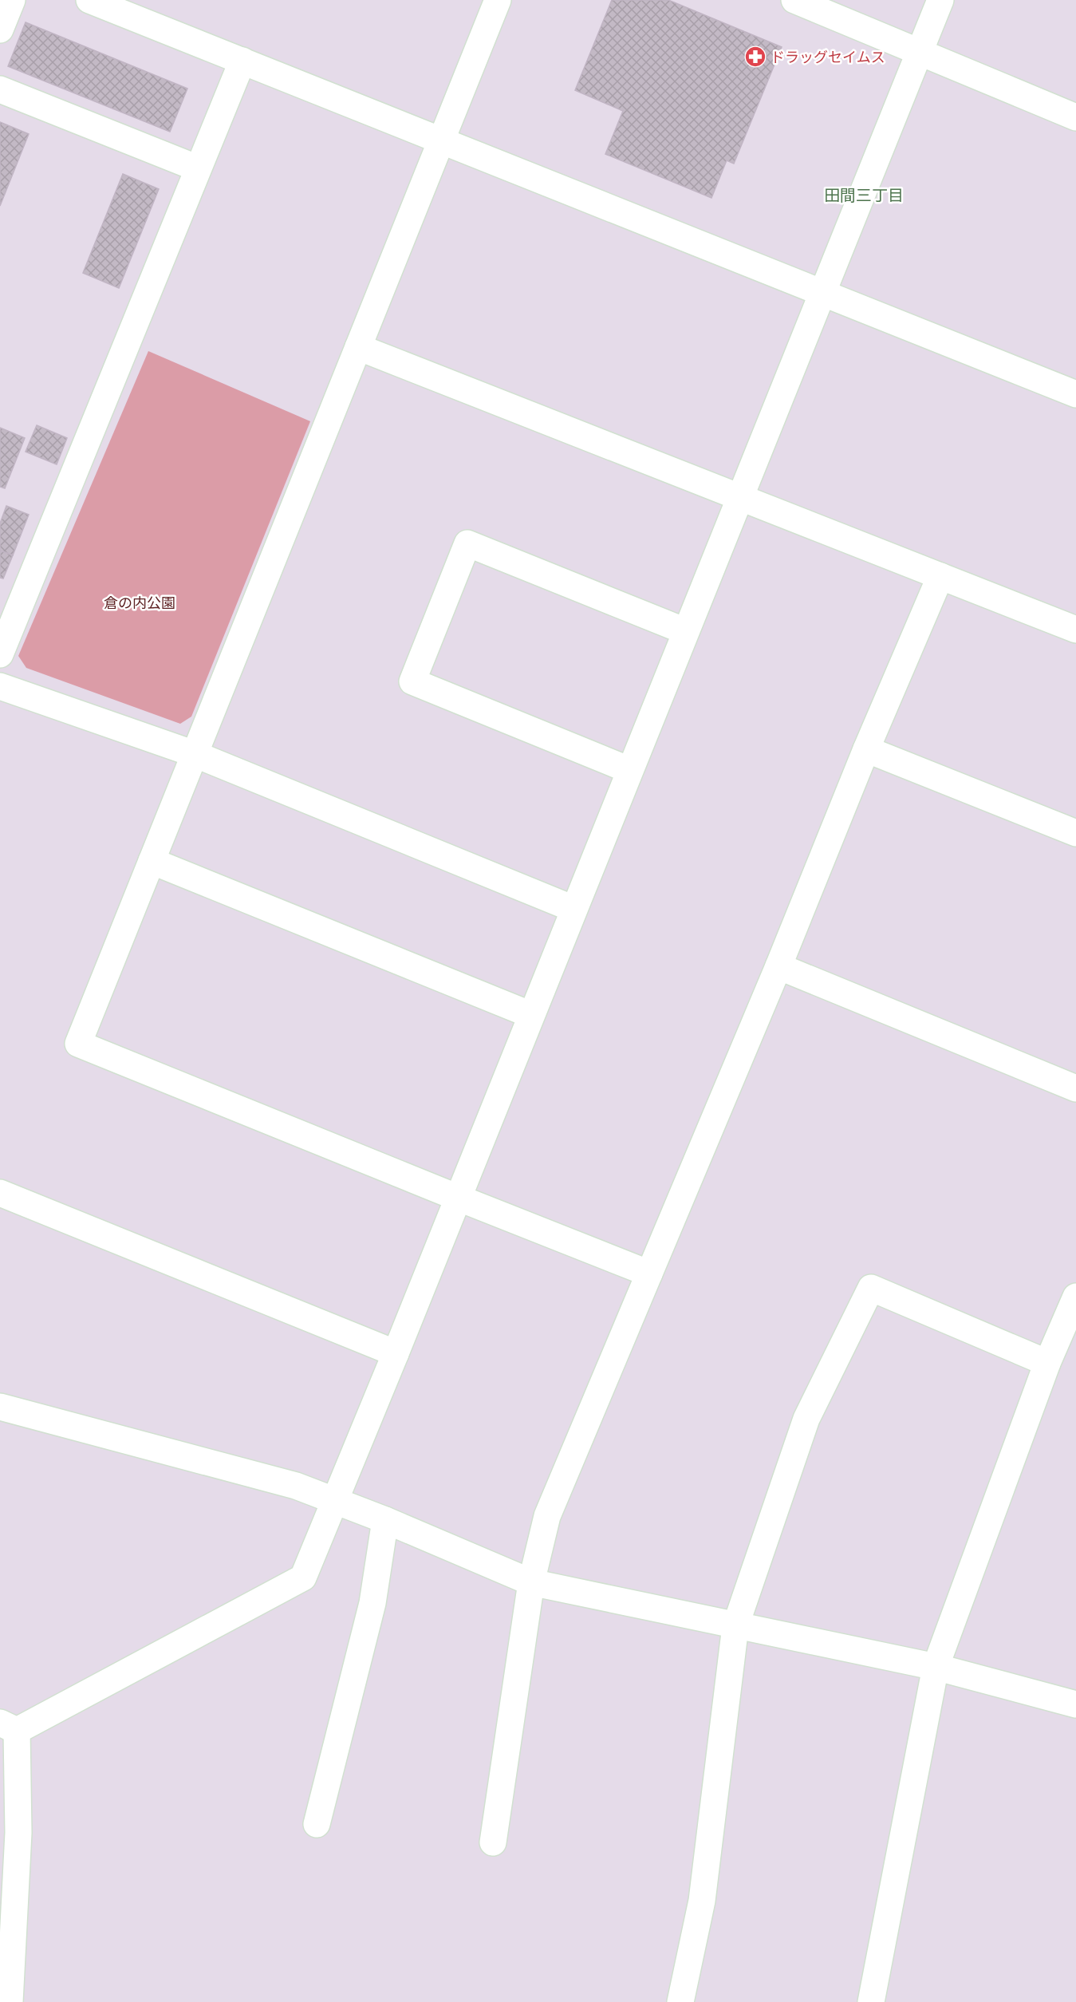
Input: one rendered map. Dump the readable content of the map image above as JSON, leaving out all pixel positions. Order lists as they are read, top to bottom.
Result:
{
  "districts": ["田間三丁目"],
  "parks": ["倉の内公園"],
  "places": {
    "pharmacy": ["ドラッグセイムス"]
  }
}
